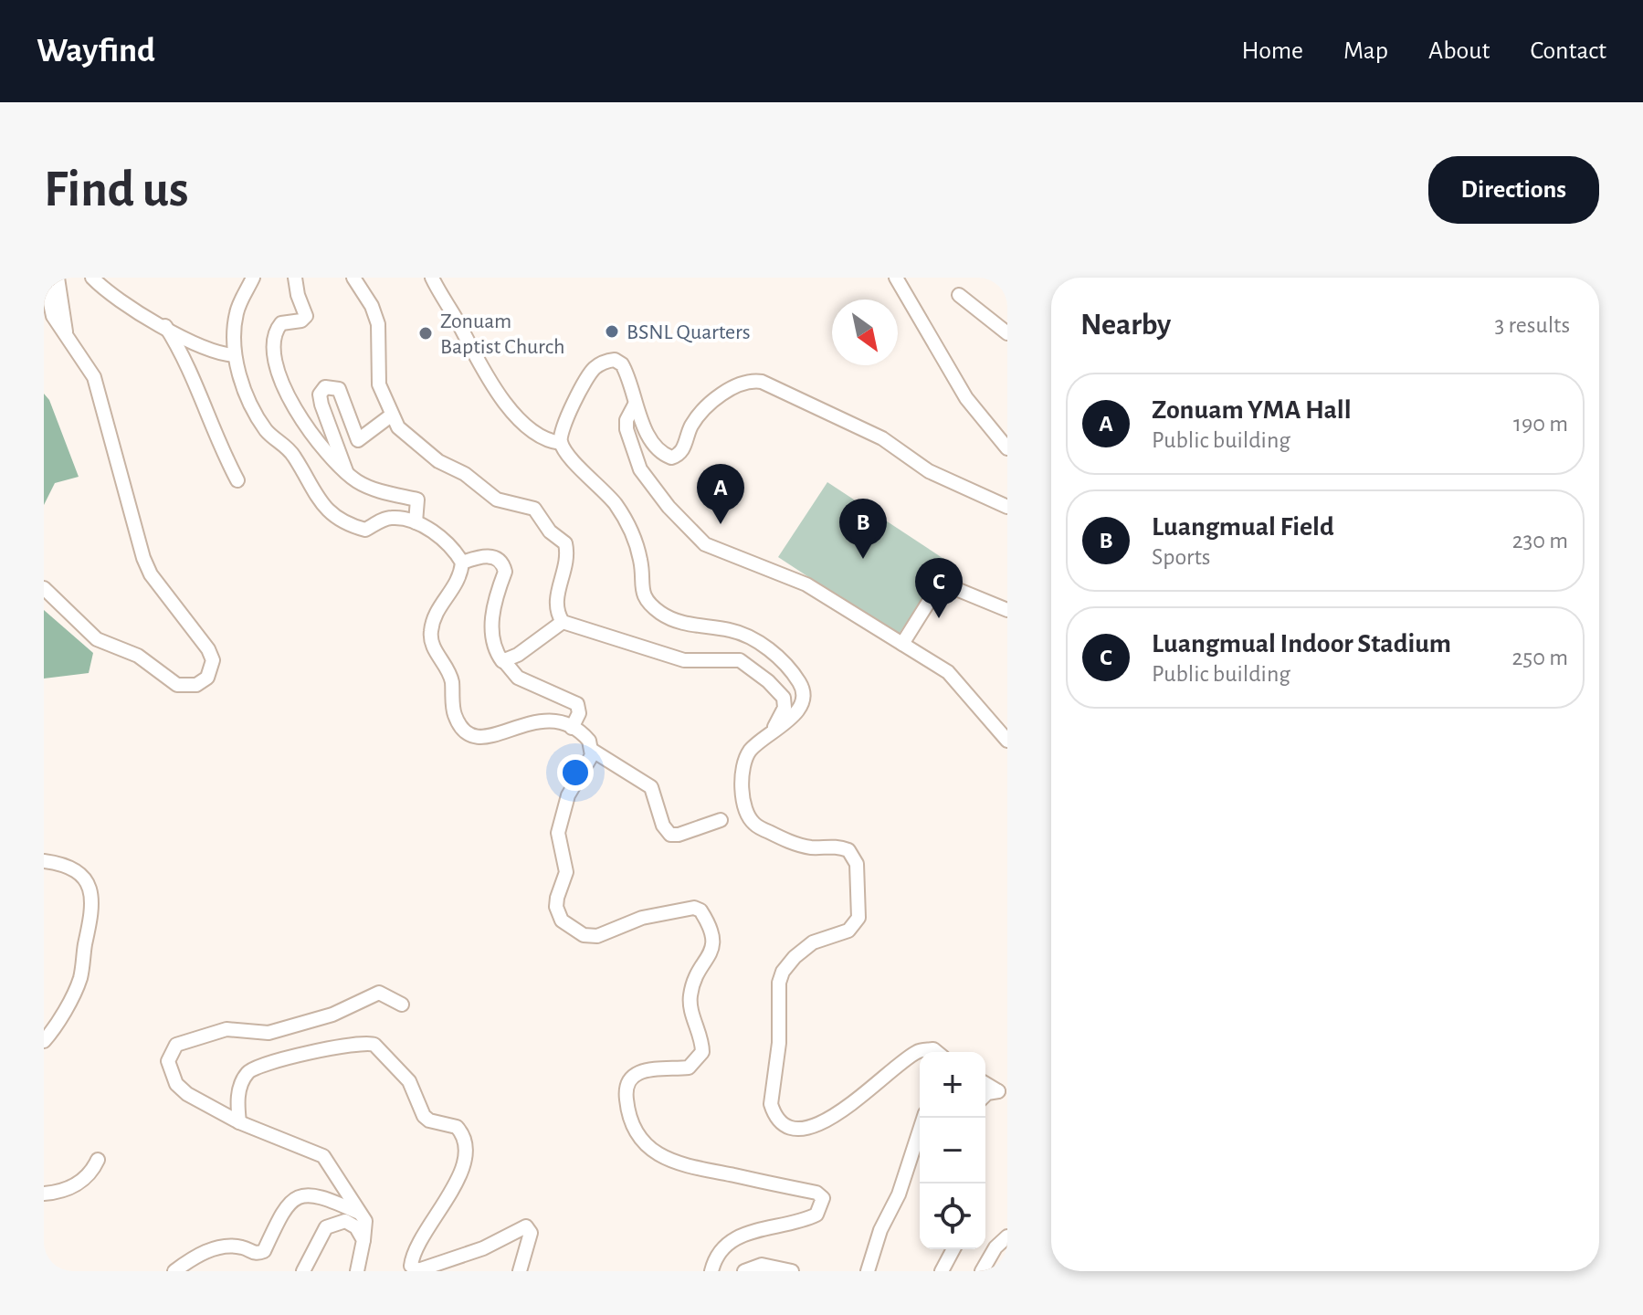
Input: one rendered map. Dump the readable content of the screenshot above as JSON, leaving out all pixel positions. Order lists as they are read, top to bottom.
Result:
{
  "places": ["BSNL Quarters", "Zonuam Baptist Church"],
  "north": "bottom right",
  "page": {
    "header": "Wayfind",
    "nav": [
      "Home",
      "Map",
      "About",
      "Contact"
    ],
    "buttons": "Directions",
    "title": "Find us",
    "heading": ["Nearby", "3 results"],
    "list": [
      {
        "mark": "A",
        "name": "Zonuam YMA Hall",
        "note": "Public building",
        "value": "190 m"
      },
      {
        "mark": "B",
        "name": "Luangmual Field",
        "note": "Sports",
        "value": "230 m"
      },
      {
        "mark": "C",
        "name": "Luangmual Indoor Stadium",
        "note": "Public building",
        "value": "250 m"
      }
    ],
    "pins": ["A", "B", "C"],
    "map_buttons": ["+", "−"]
  }
}
